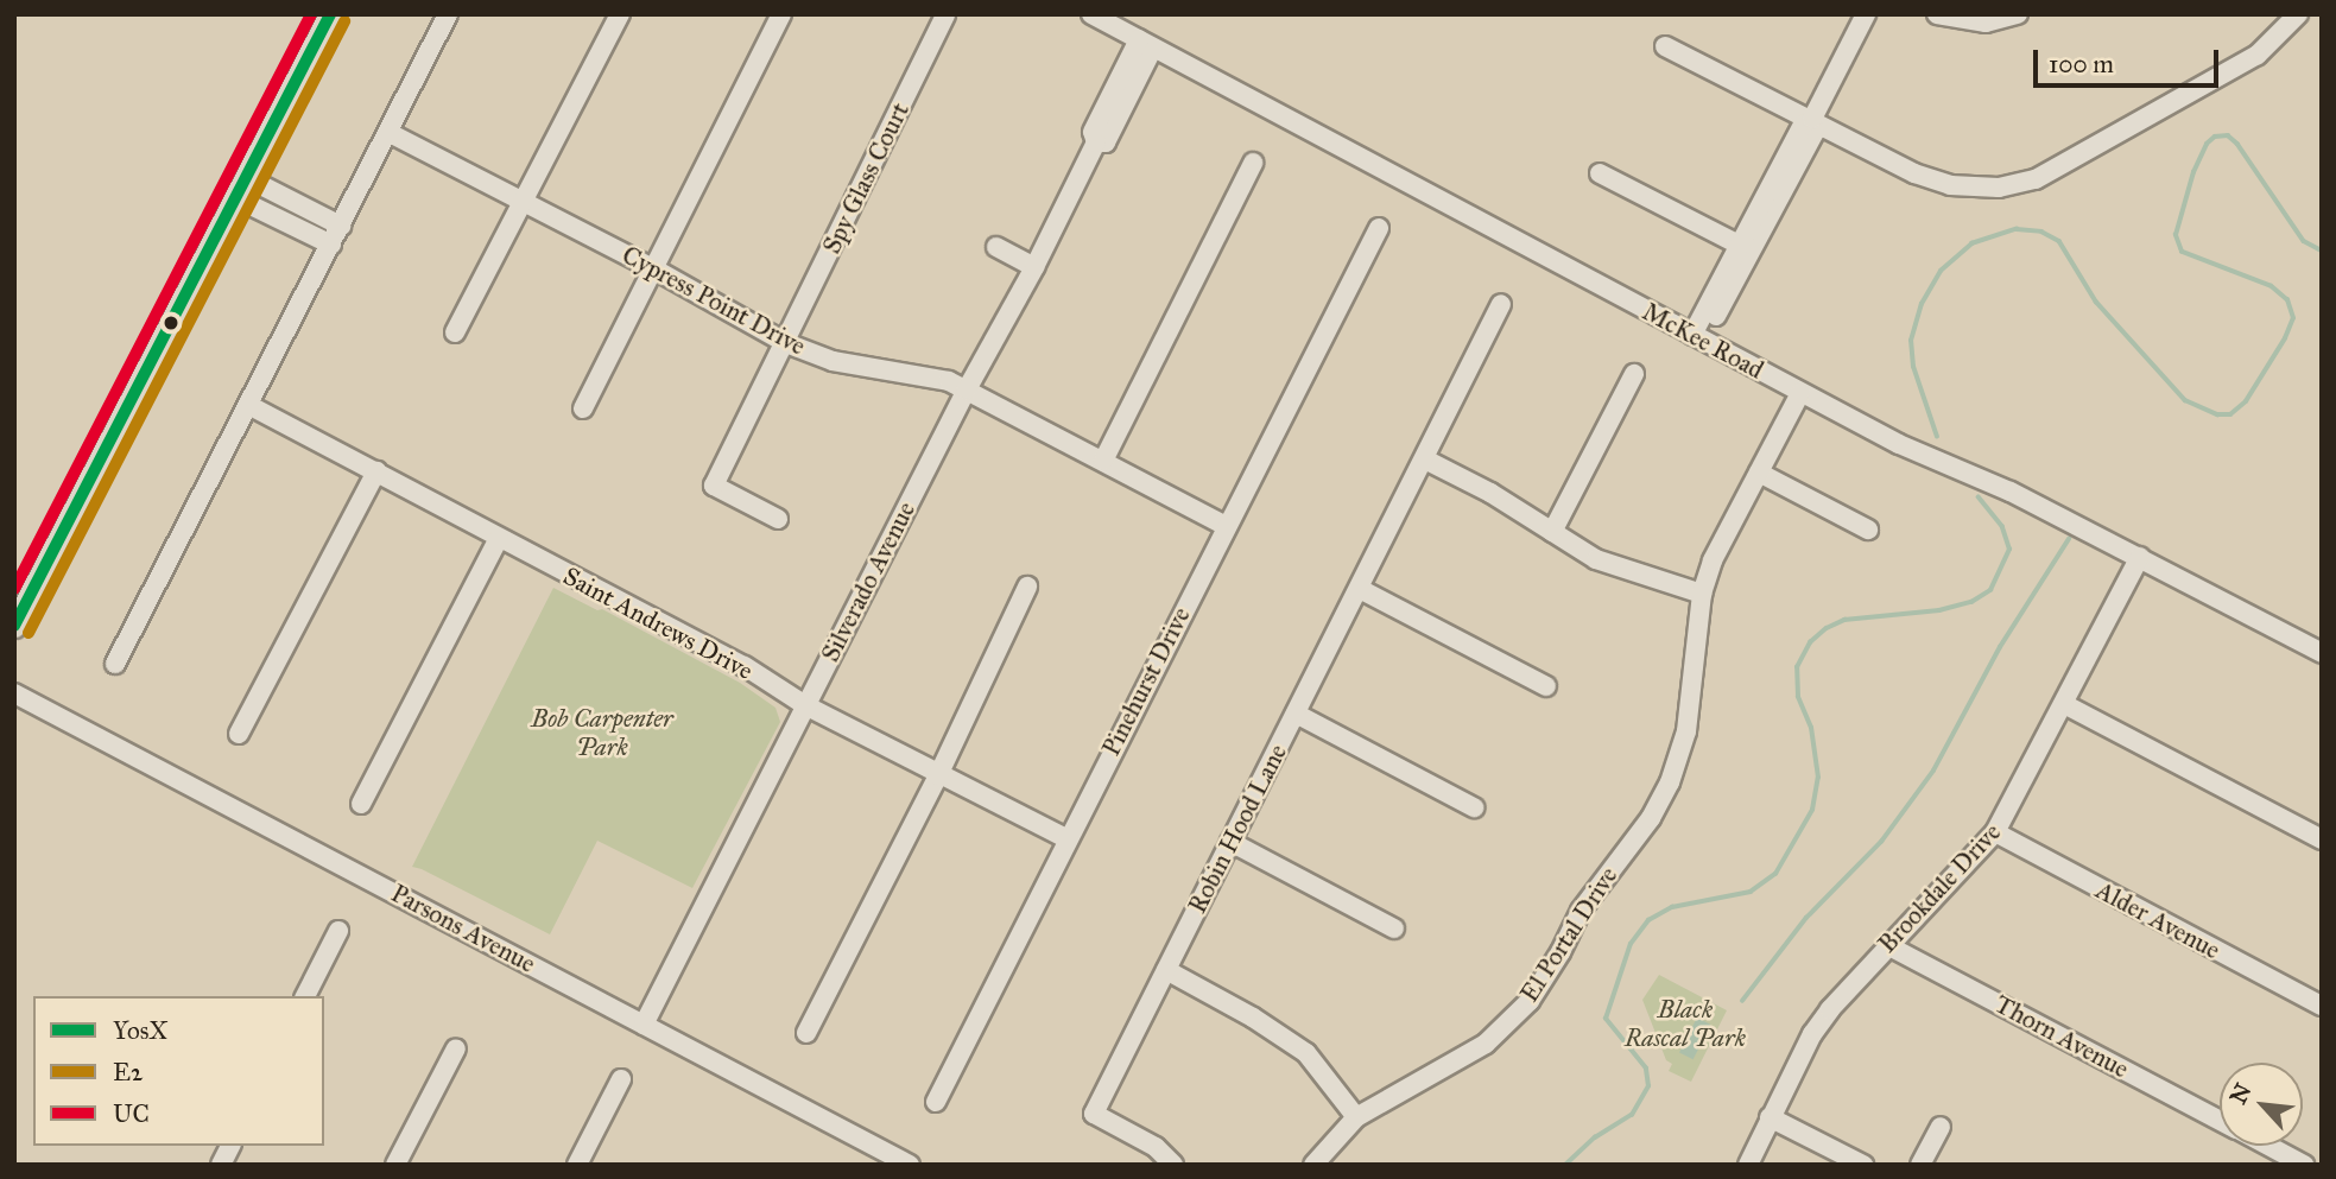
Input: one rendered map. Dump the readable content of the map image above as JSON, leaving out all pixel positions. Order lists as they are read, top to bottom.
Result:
{
  "streets": {
    "street": [
      "Spy Glass Court",
      "Cypress Point Drive",
      "McKee Road",
      "Silverado Avenue",
      "Saint Andrews Drive",
      "Pinehurst Drive",
      "Robin Hood Lane",
      "Brookdale Drive",
      "Alder Avenue",
      "Parsons Avenue",
      "El Portal Drive",
      "Thorn Avenue"
    ]
  },
  "crossings": [
    ["Spy Glass Court", "Cypress Point Drive"],
    ["Cypress Point Drive", "Silverado Avenue"],
    ["Cypress Point Drive", "Pinehurst Drive"],
    ["McKee Road", "Silverado Avenue"],
    ["McKee Road", "Brookdale Drive"],
    ["McKee Road", "El Portal Drive"],
    ["Silverado Avenue", "Saint Andrews Drive"],
    ["Silverado Avenue", "Parsons Avenue"],
    ["Saint Andrews Drive", "Pinehurst Drive"],
    ["Brookdale Drive", "Alder Avenue"],
    ["Brookdale Drive", "Thorn Avenue"]
  ],
  "parks": ["Bob Carpenter Park", "Black Rascal Park"],
  "lines": ["transit line YosX", "transit line UC", "transit line E2"],
  "legend": ["YosX", "E2", "UC"],
  "scale_bar": "100 m",
  "north": "top left"
}
